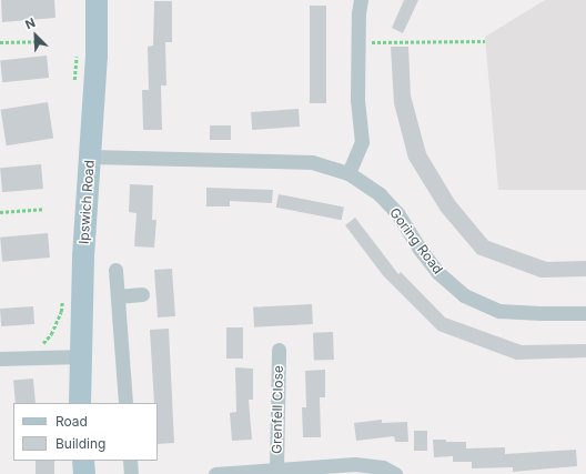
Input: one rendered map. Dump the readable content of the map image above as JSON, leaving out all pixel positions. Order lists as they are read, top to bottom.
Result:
{
  "streets": {
    "main road": ["Ipswich Road"],
    "street": ["Goring Road", "Grenfell Close"]
  },
  "crossings": [
    ["Ipswich Road", "Goring Road"]
  ],
  "legend": ["Road", "Building"],
  "north": "top left"
}
